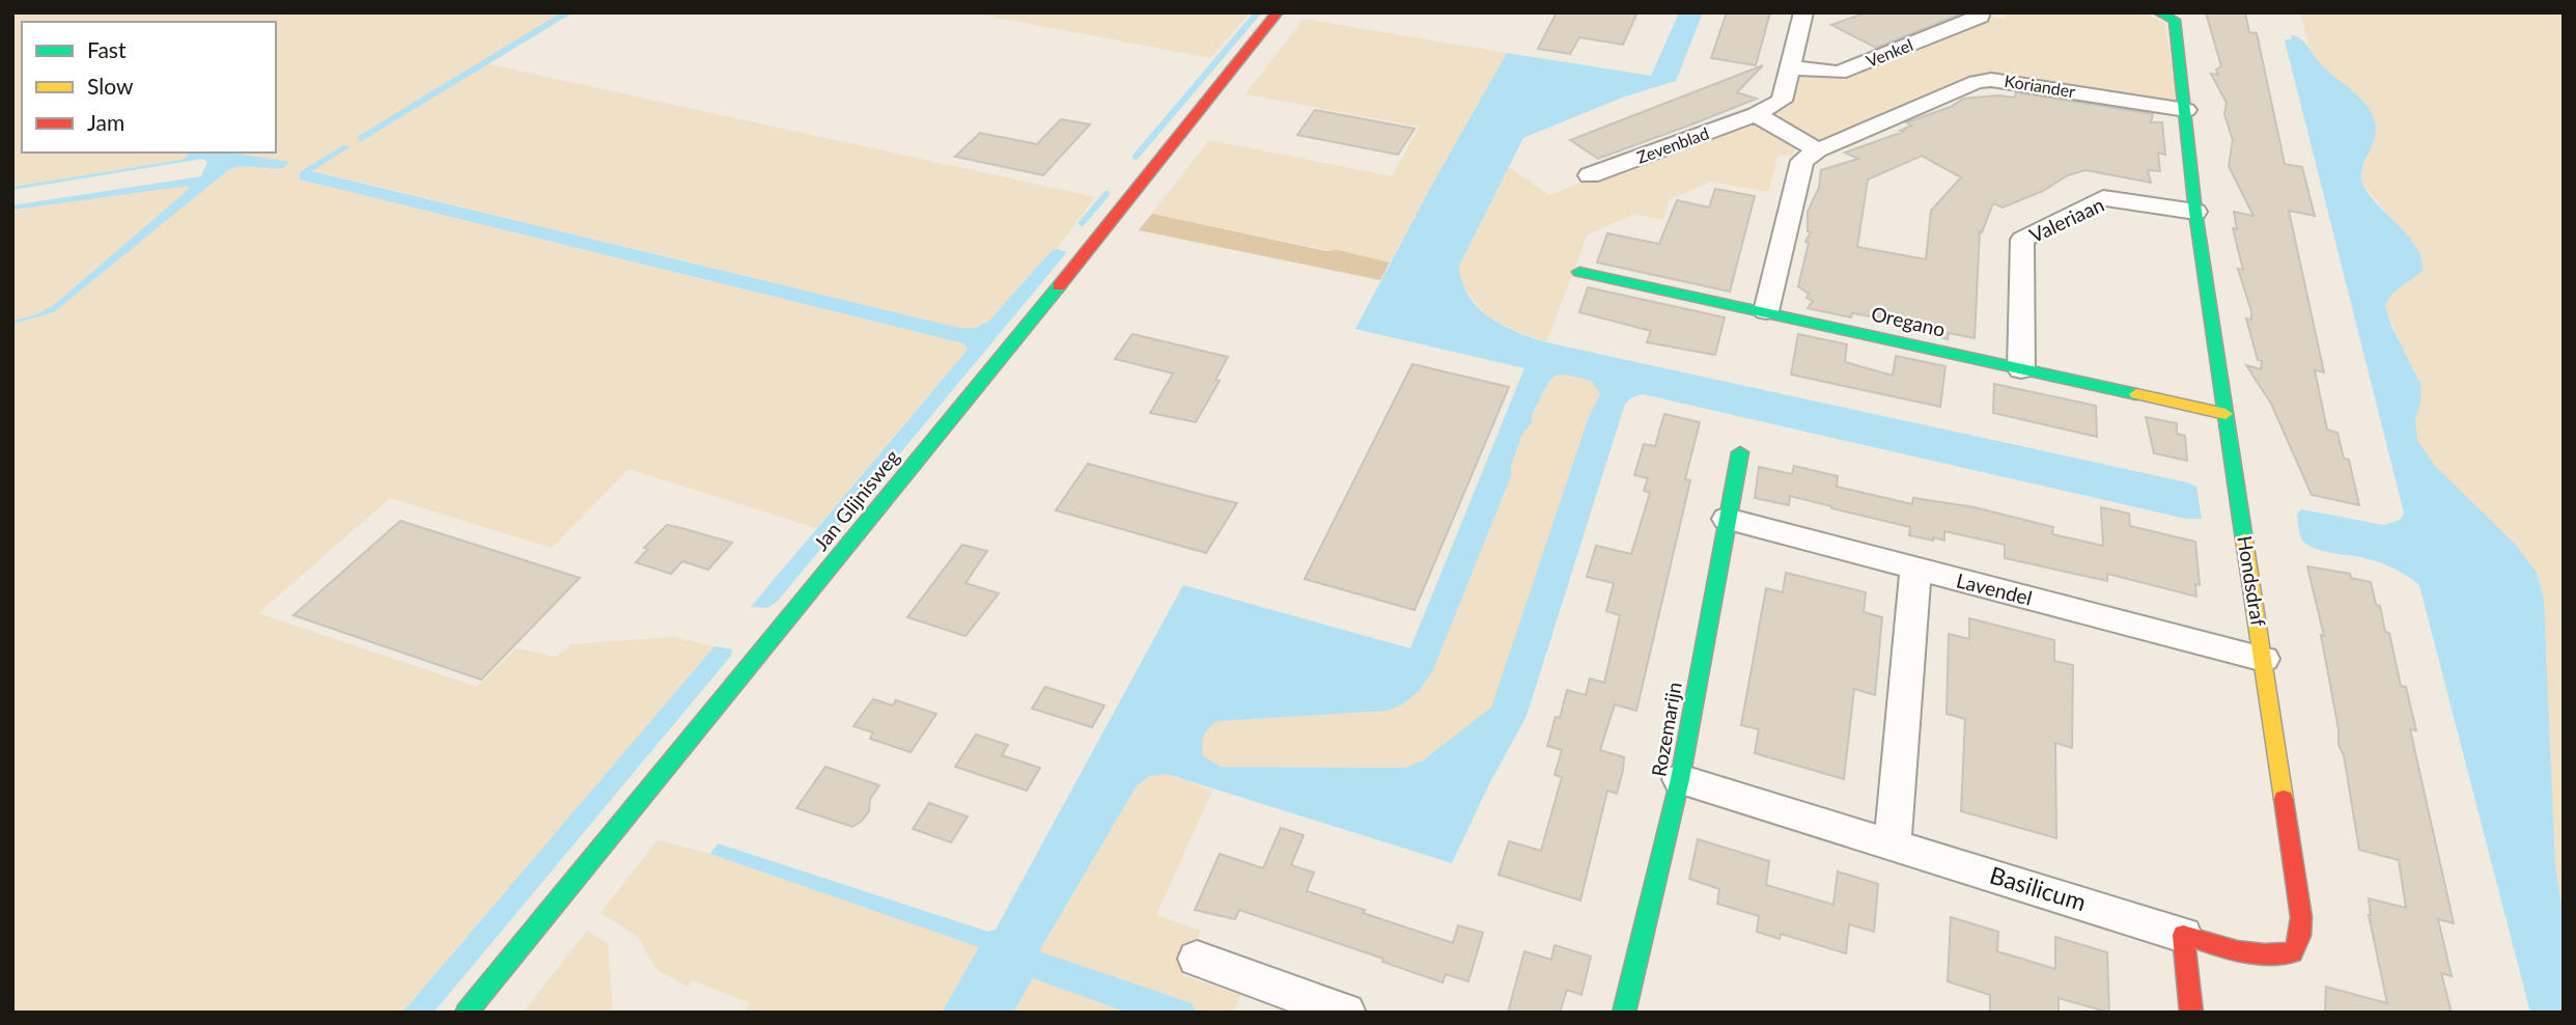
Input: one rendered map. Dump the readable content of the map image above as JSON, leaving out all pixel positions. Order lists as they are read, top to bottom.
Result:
{
  "streets": {
    "street": [
      "Venkel",
      "Koriander",
      "Zevenblad",
      "Valeriaan",
      "Oregano",
      "Jan Glijnisweg",
      "Hondsdraf",
      "Lavendel",
      "Rozemarijn",
      "Basilicum"
    ]
  },
  "crossings": [
    ["Venkel", "Zevenblad"],
    ["Koriander", "Hondsdraf"],
    ["Valeriaan", "Oregano"],
    ["Valeriaan", "Hondsdraf"],
    ["Oregano", "Hondsdraf"],
    ["Hondsdraf", "Lavendel"],
    ["Hondsdraf", "Basilicum"],
    ["Lavendel", "Rozemarijn"],
    ["Rozemarijn", "Basilicum"]
  ],
  "legend": ["Fast", "Slow", "Jam"]
}
